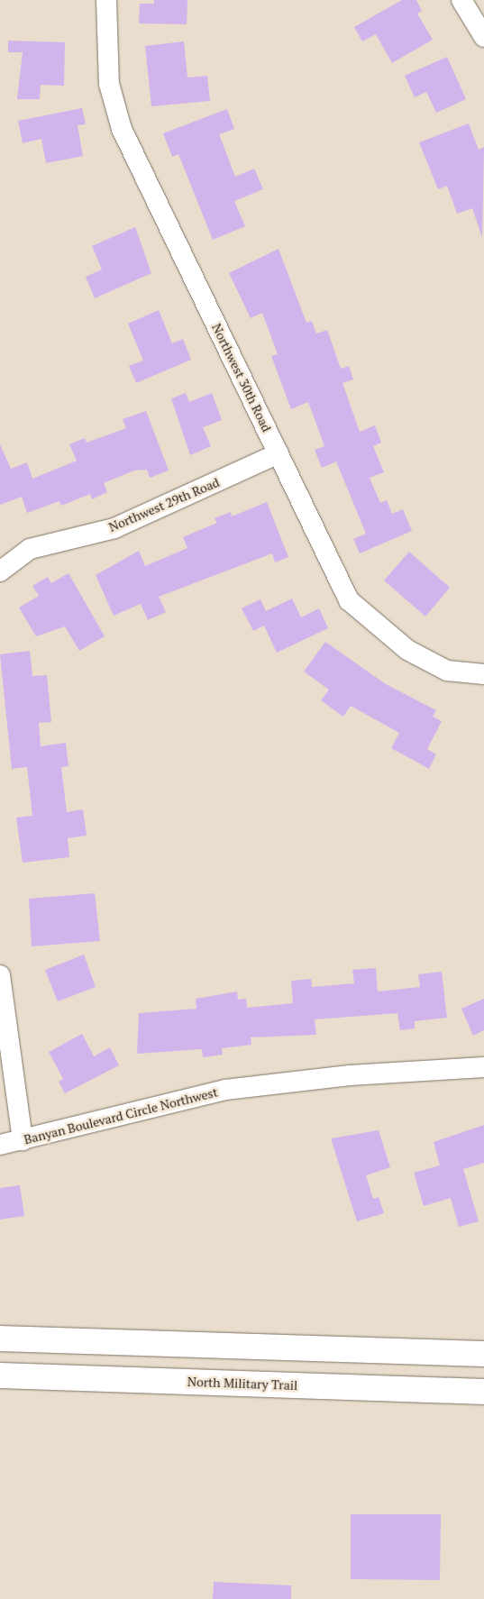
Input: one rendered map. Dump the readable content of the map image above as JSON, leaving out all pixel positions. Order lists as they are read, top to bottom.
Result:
{
  "streets": {
    "main road": ["North Military Trail"],
    "street": ["Northwest 30th Road", "Northwest 29th Road", "Banyan Boulevard Circle Northwest"]
  },
  "crossings": [
    ["Northwest 30th Road", "Northwest 29th Road"]
  ]
}
